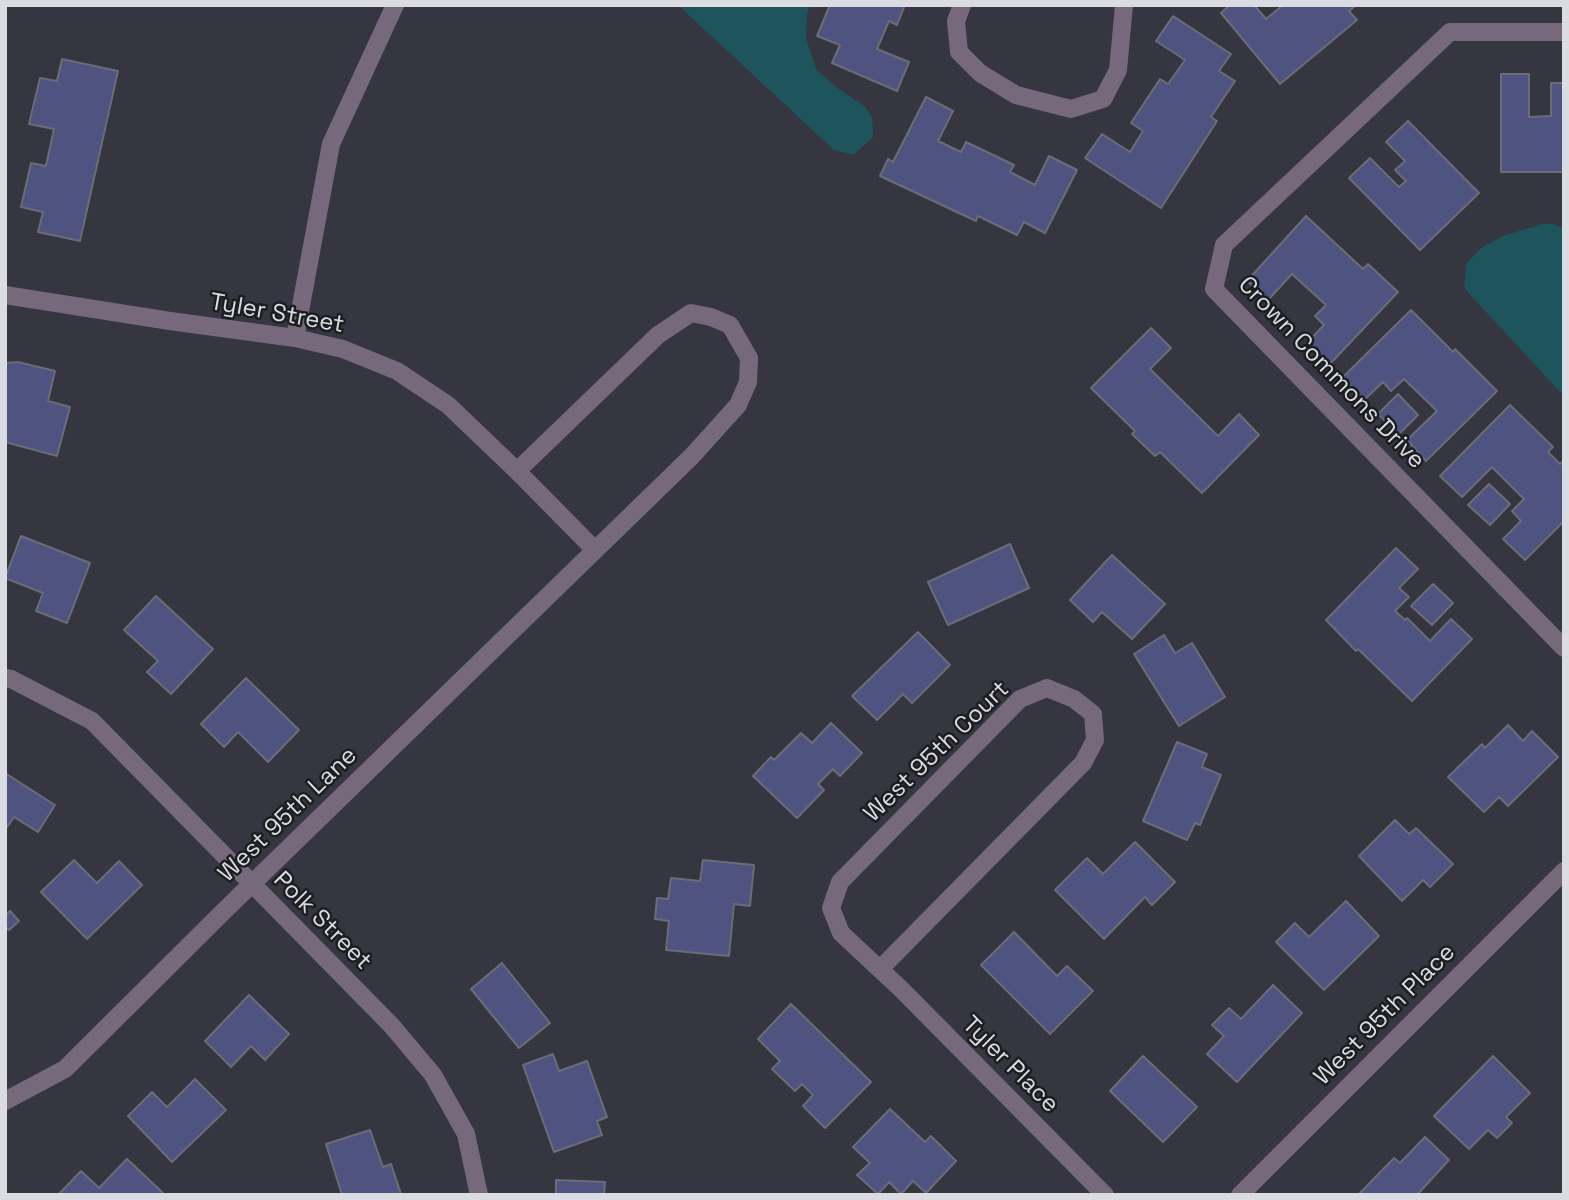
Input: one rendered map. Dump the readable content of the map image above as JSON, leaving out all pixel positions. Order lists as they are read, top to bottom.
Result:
{
  "streets": {
    "street": [
      "Tyler Street",
      "Crown Commons Drive",
      "West 95th Court",
      "West 95th Lane",
      "Polk Street",
      "West 95th Place",
      "Tyler Place"
    ]
  },
  "crossings": [
    ["Tyler Street", "West 95th Lane"],
    ["West 95th Court", "Tyler Place"],
    ["West 95th Lane", "Polk Street"]
  ]
}
